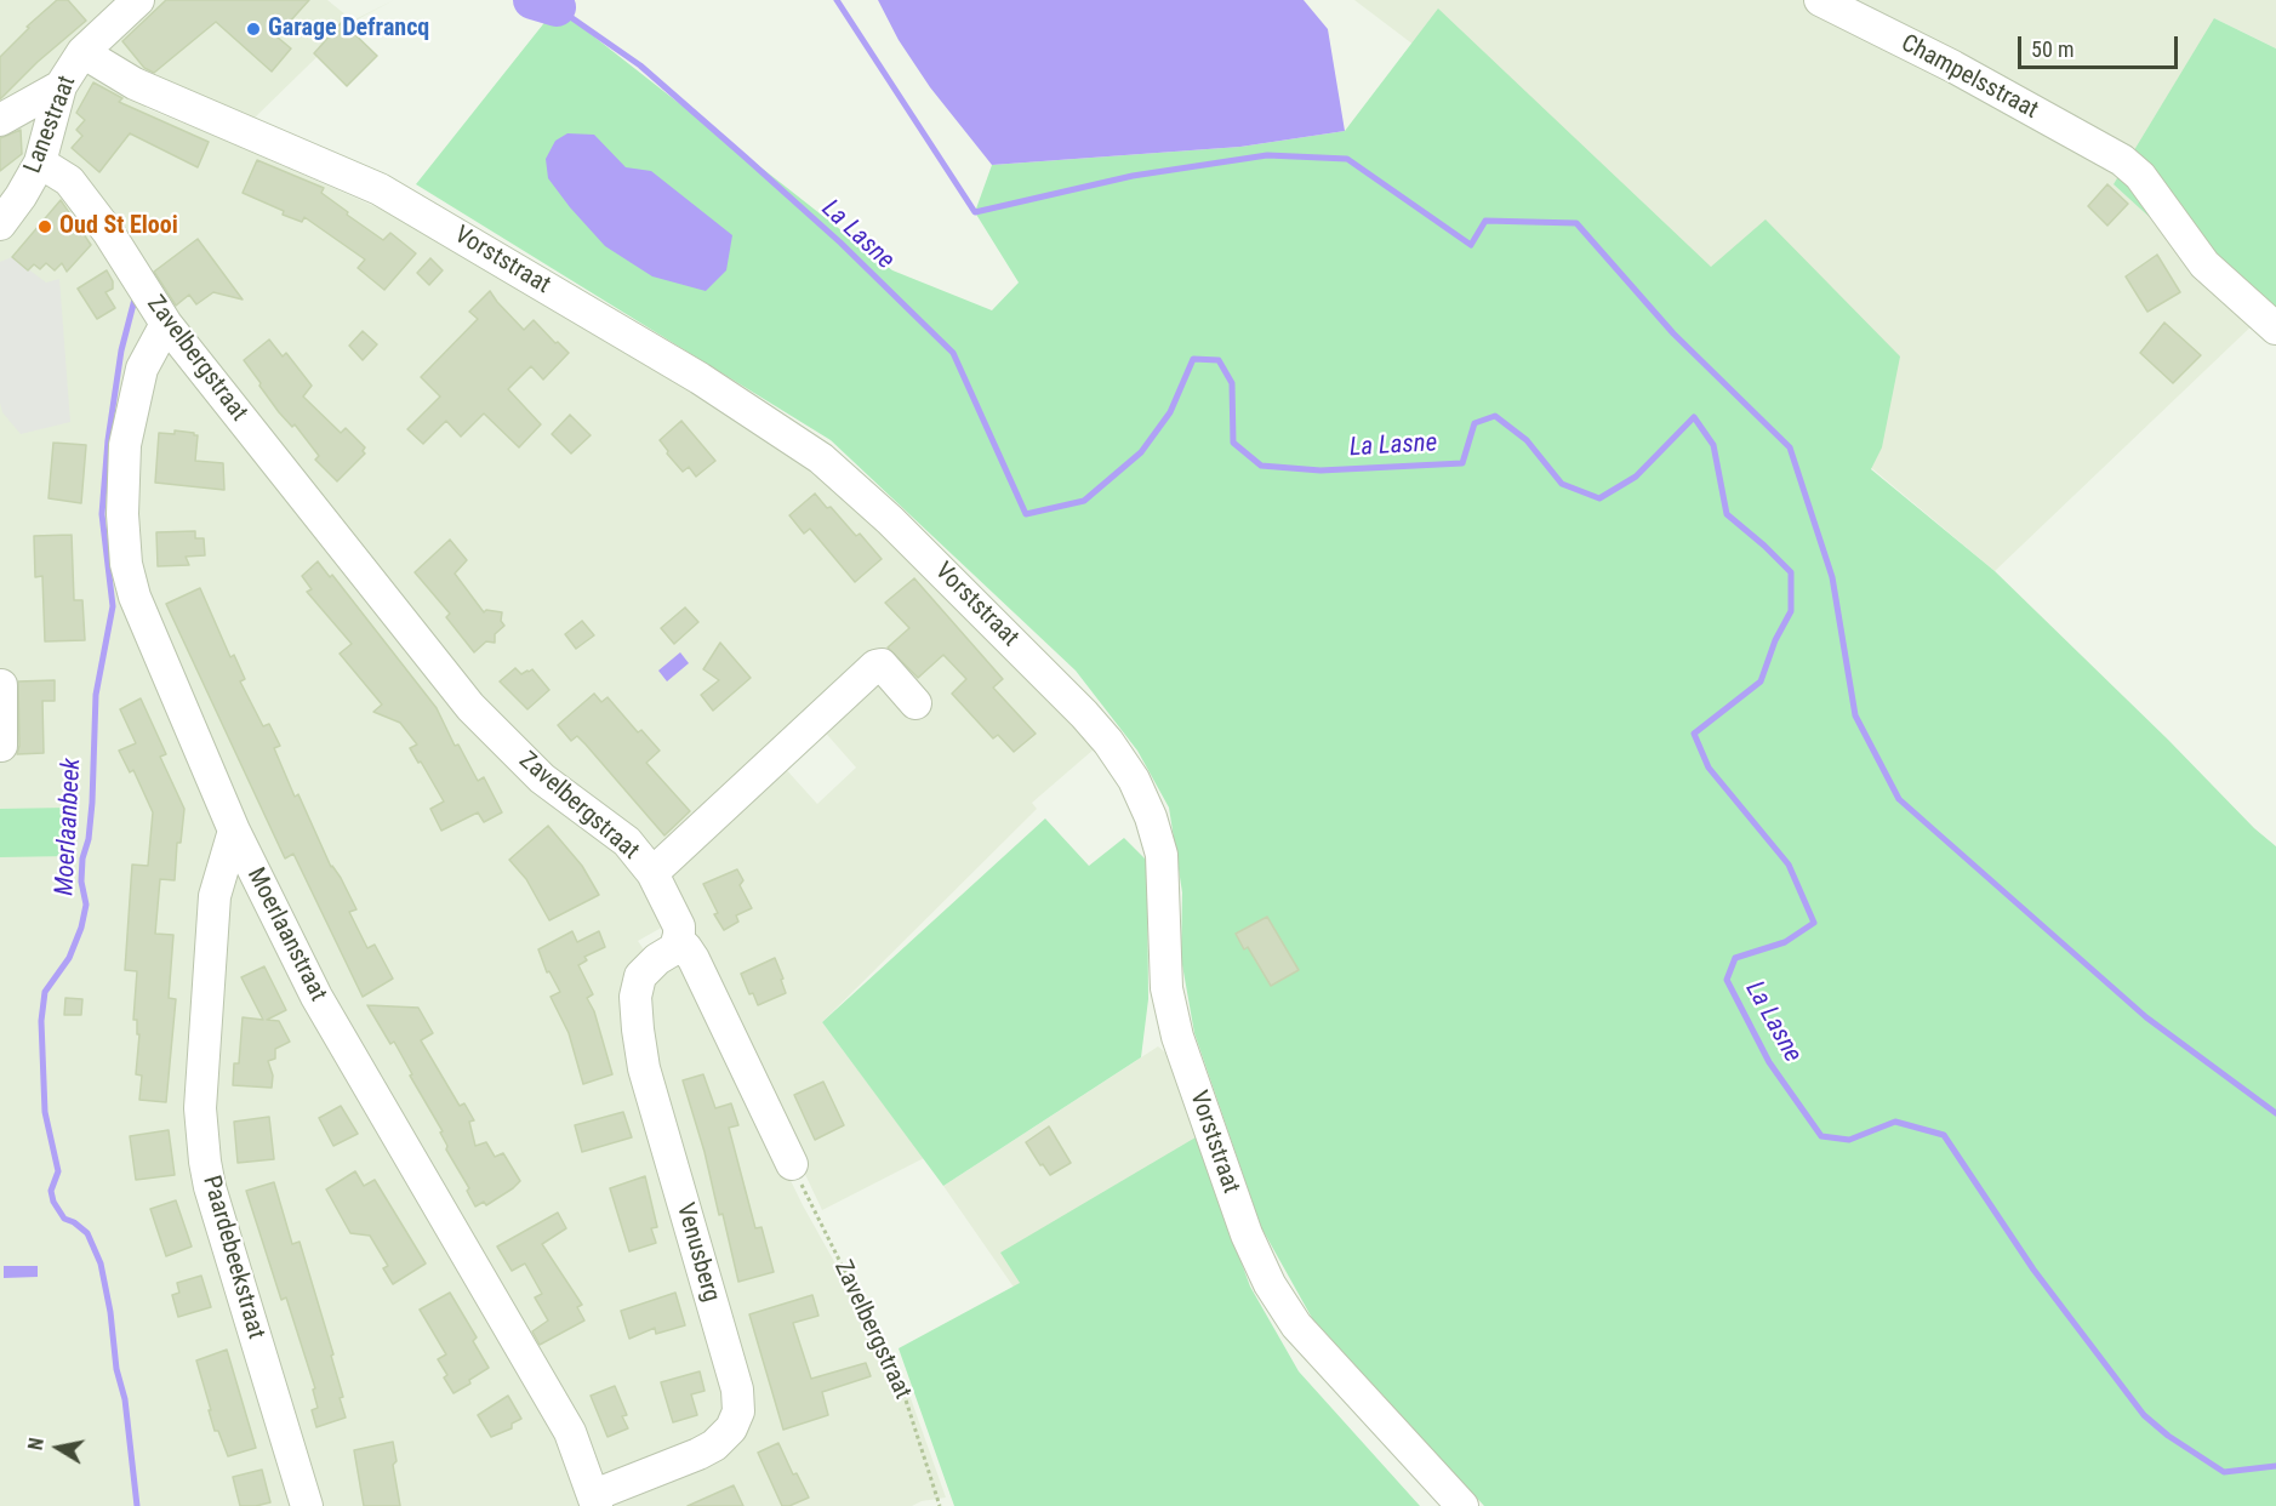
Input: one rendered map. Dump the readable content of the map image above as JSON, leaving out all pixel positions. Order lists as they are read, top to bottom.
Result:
{
  "streets": {
    "street": [
      "Champelsstraat",
      "Lanestraat",
      "Vorststraat",
      "Zavelbergstraat",
      "Moerlaanstraat",
      "Venusberg",
      "Paardebeekstraat"
    ]
  },
  "crossings": [
    ["Lanestraat", "Vorststraat"],
    ["Lanestraat", "Zavelbergstraat"],
    ["Zavelbergstraat", "Moerlaanstraat"],
    ["Zavelbergstraat", "Venusberg"],
    ["Moerlaanstraat", "Venusberg"],
    ["Moerlaanstraat", "Paardebeekstraat"]
  ],
  "water": ["La Lasne", "Moerlaanbeek"],
  "places": ["Garage Defrancq", "Oud St Elooi"],
  "scale_bar": "50 m",
  "north": "left"
}
